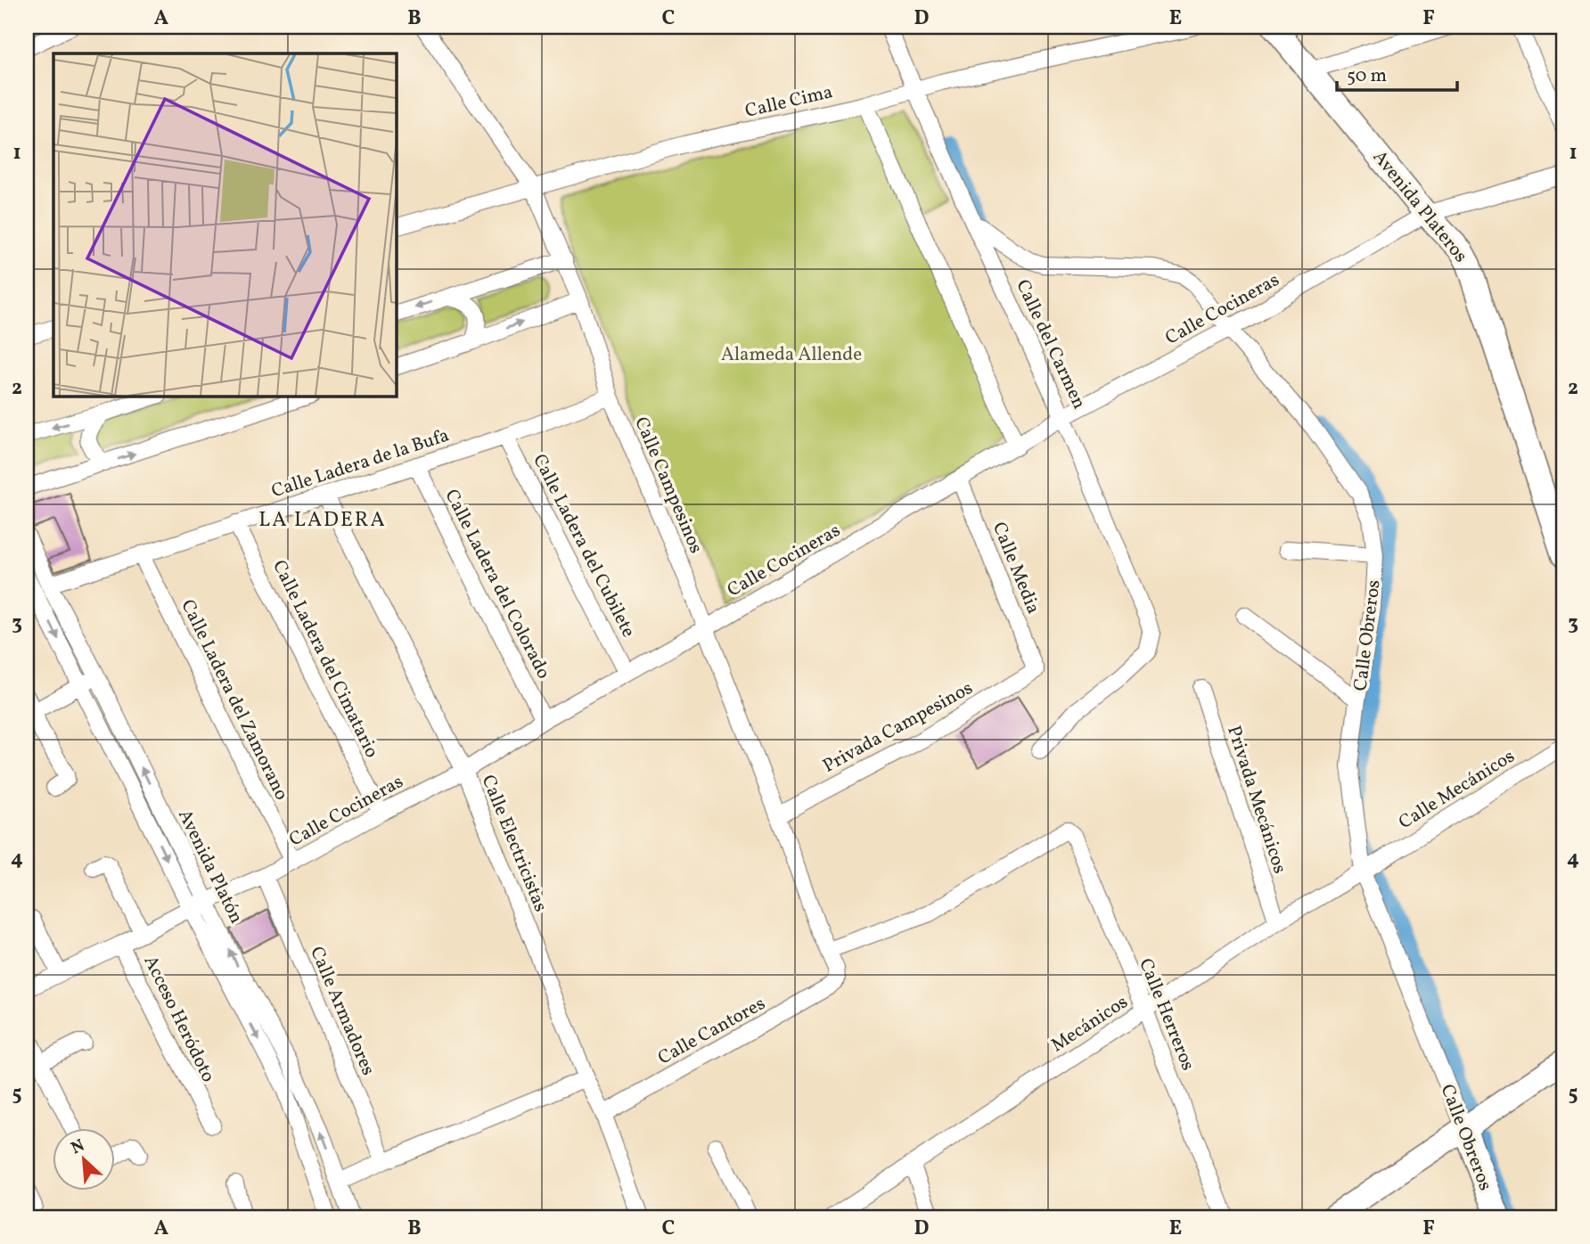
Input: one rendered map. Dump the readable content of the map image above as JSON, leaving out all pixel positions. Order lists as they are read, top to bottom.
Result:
{
  "streets": {
    "street": [
      "Calle Cima",
      "Avenida Plateros",
      "Calle Cocineras",
      "Calle del Carmen",
      "Calle Ladera de la Bufa",
      "Calle Campesinos",
      "Calle Ladera del Cubilete",
      "Calle Media",
      "Calle Ladera del Colorado",
      "Calle Obreros",
      "Calle Ladera del Cimatario",
      "Calle Ladera del Zamorano",
      "Privada Campesinos",
      "Calle Mecánicos",
      "Privada Mecánicos",
      "Calle Electricistas",
      "Avenida Platón",
      "Calle Armadores",
      "Calle Herreros",
      "Acceso Heródoto",
      "Mecánicos",
      "Calle Cantores"
    ]
  },
  "crossings": [
    ["Calle Cima", "Calle del Carmen"],
    ["Calle Cima", "Calle Campesinos"],
    ["Avenida Plateros", "Calle Cocineras"],
    ["Calle Cocineras", "Calle del Carmen"],
    ["Calle Cocineras", "Calle Campesinos"],
    ["Calle Cocineras", "Calle Ladera del Cubilete"],
    ["Calle Cocineras", "Calle Media"],
    ["Calle Cocineras", "Calle Ladera del Colorado"],
    ["Calle Cocineras", "Calle Obreros"],
    ["Calle Cocineras", "Calle Ladera del Cimatario"],
    ["Calle Cocineras", "Calle Ladera del Zamorano"],
    ["Calle Cocineras", "Calle Electricistas"],
    ["Calle Cocineras", "Avenida Platón"],
    ["Calle Cocineras", "Calle Armadores"],
    ["Calle Cocineras", "Acceso Heródoto"],
    ["Calle del Carmen", "Calle Obreros"],
    ["Calle Ladera de la Bufa", "Calle Campesinos"],
    ["Calle Ladera de la Bufa", "Calle Ladera del Cubilete"],
    ["Calle Ladera de la Bufa", "Calle Ladera del Colorado"],
    ["Calle Ladera de la Bufa", "Calle Ladera del Cimatario"],
    ["Calle Ladera de la Bufa", "Calle Ladera del Zamorano"],
    ["Calle Ladera de la Bufa", "Calle Electricistas"],
    ["Calle Ladera de la Bufa", "Avenida Platón"],
    ["Calle Campesinos", "Privada Campesinos"],
    ["Calle Campesinos", "Calle Herreros"],
    ["Calle Campesinos", "Calle Cantores"],
    ["Calle Media", "Privada Campesinos"],
    ["Calle Obreros", "Calle Mecánicos"],
    ["Calle Obreros", "Mecánicos"],
    ["Calle Mecánicos", "Mecánicos"],
    ["Privada Mecánicos", "Mecánicos"],
    ["Calle Electricistas", "Calle Cantores"],
    ["Calle Herreros", "Mecánicos"]
  ],
  "districts": ["LA LADERA"],
  "parks": ["Alameda Allende"],
  "scale_bar": "50 m",
  "north": "top left",
  "grid": {
    "columns": [
      "A",
      "B",
      "C",
      "D",
      "E",
      "F"
    ],
    "rows": [
      "1",
      "2",
      "3",
      "4",
      "5"
    ]
  }
}
